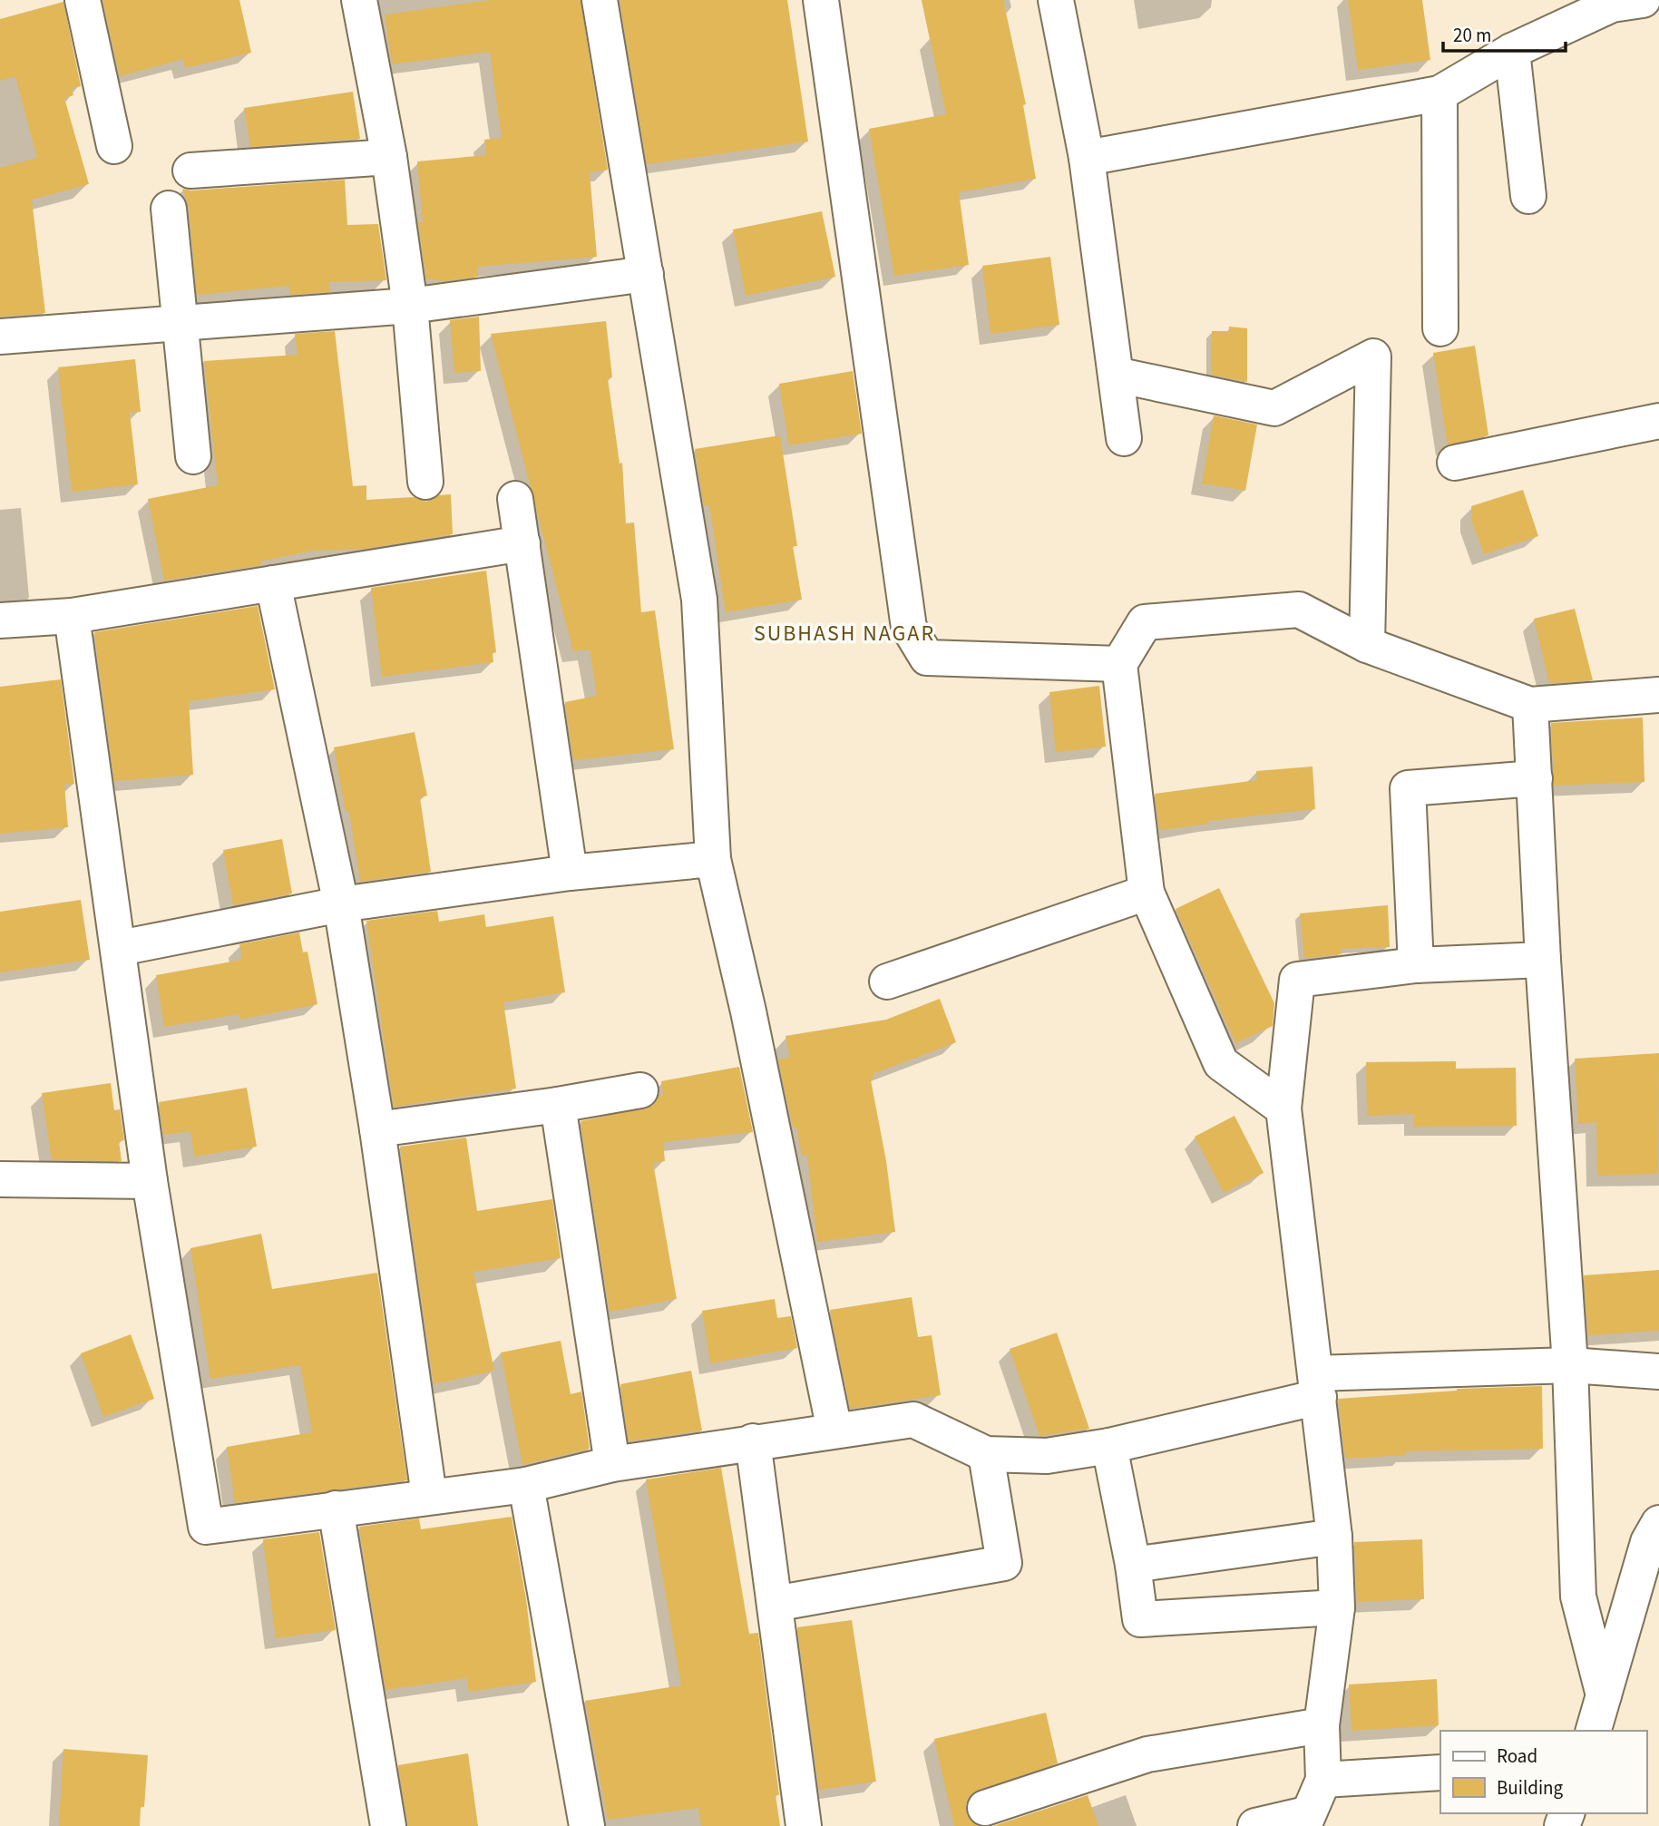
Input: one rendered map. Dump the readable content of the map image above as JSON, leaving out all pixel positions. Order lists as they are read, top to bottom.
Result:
{
  "districts": ["SUBHASH NAGAR"],
  "legend": ["Road", "Building"],
  "scale_bar": "20 m"
}
